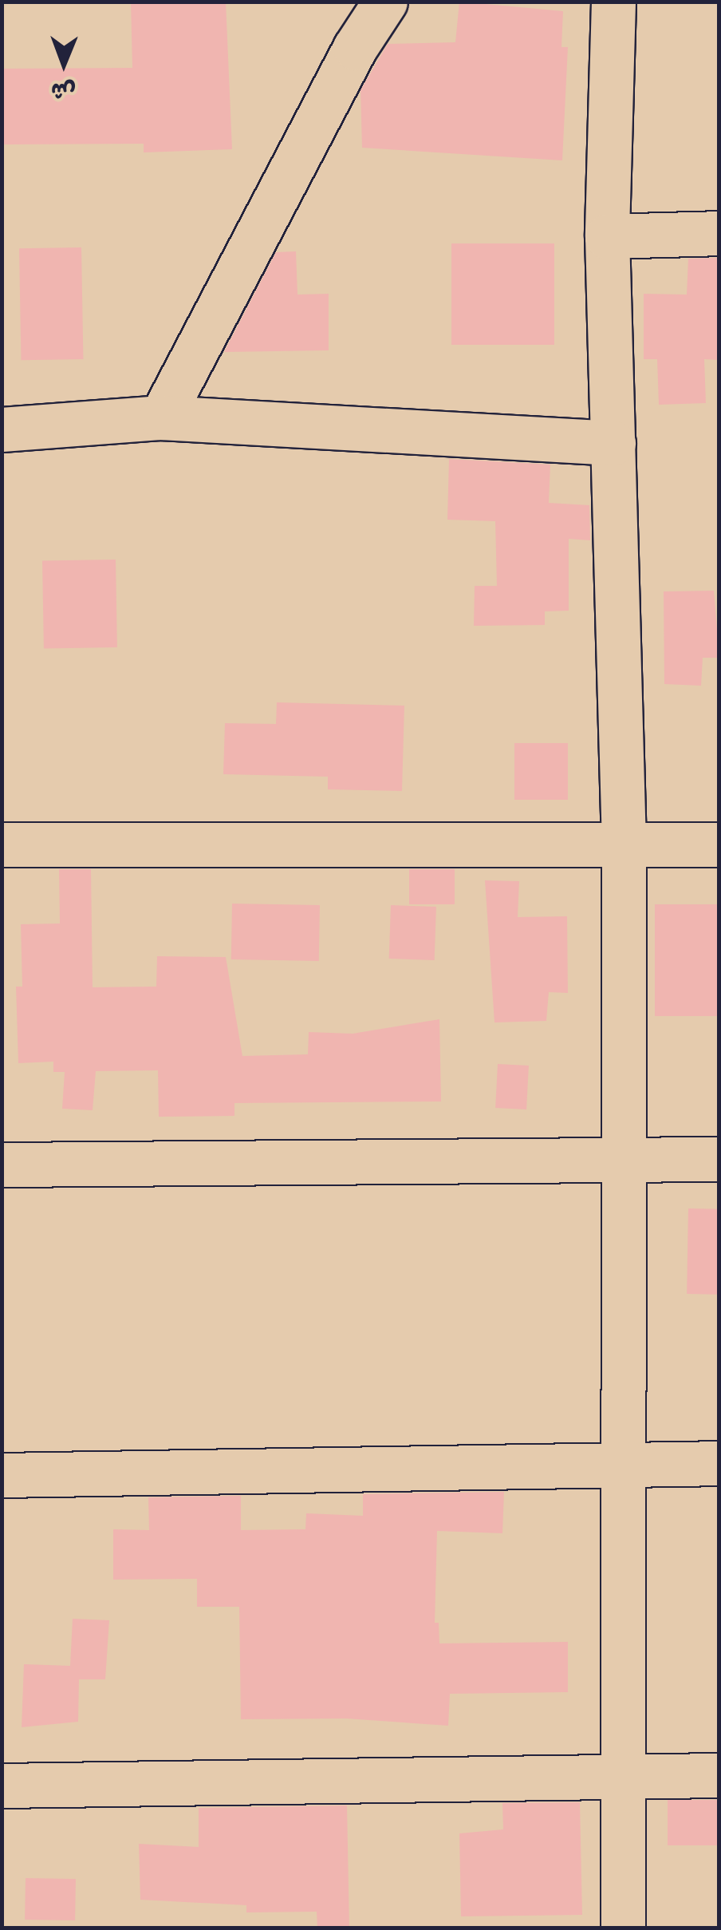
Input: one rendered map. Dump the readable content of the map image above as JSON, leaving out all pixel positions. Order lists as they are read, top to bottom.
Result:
{
  "north": "bottom"
}
